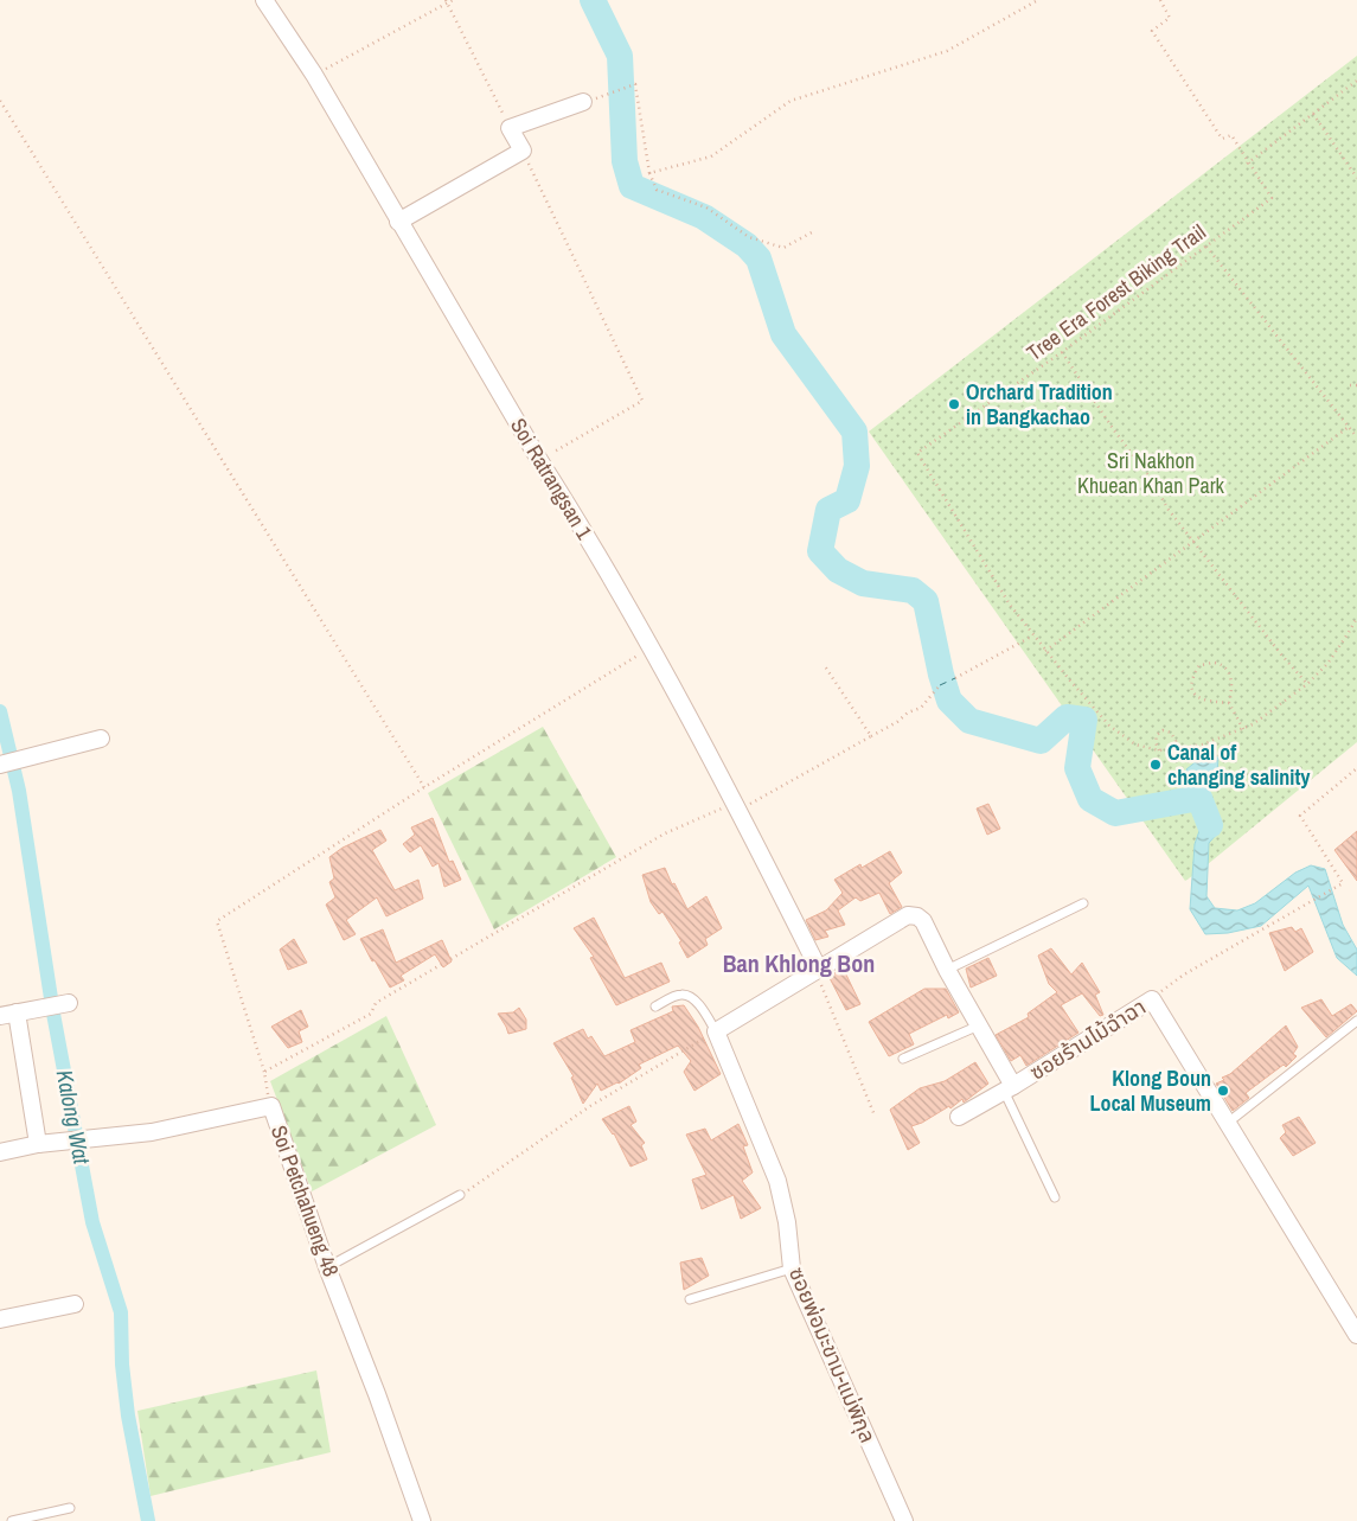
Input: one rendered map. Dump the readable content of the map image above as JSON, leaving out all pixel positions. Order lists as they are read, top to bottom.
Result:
{
  "streets": {
    "street": [
      "Soi Ratrangsan 1",
      "ซอยร้านไม้ฉำฉา",
      "Soi Petchahueng 48",
      "ซอยพ่อมะขาม-แม่พิกุล"
    ],
    "path": ["Tree Era Forest Biking Trail"]
  },
  "crossings": [
    ["Soi Ratrangsan 1", "ซอยร้านไม้ฉำฉา"]
  ],
  "districts": ["Ban Khlong Bon"],
  "water": ["Kalong Wat"],
  "parks": ["Sri Nakhon Khuean Khan Park"],
  "places": ["Orchard Tradition in Bangkachao", "Canal of changing salinity", "Klong Boun Local Museum"]
}
